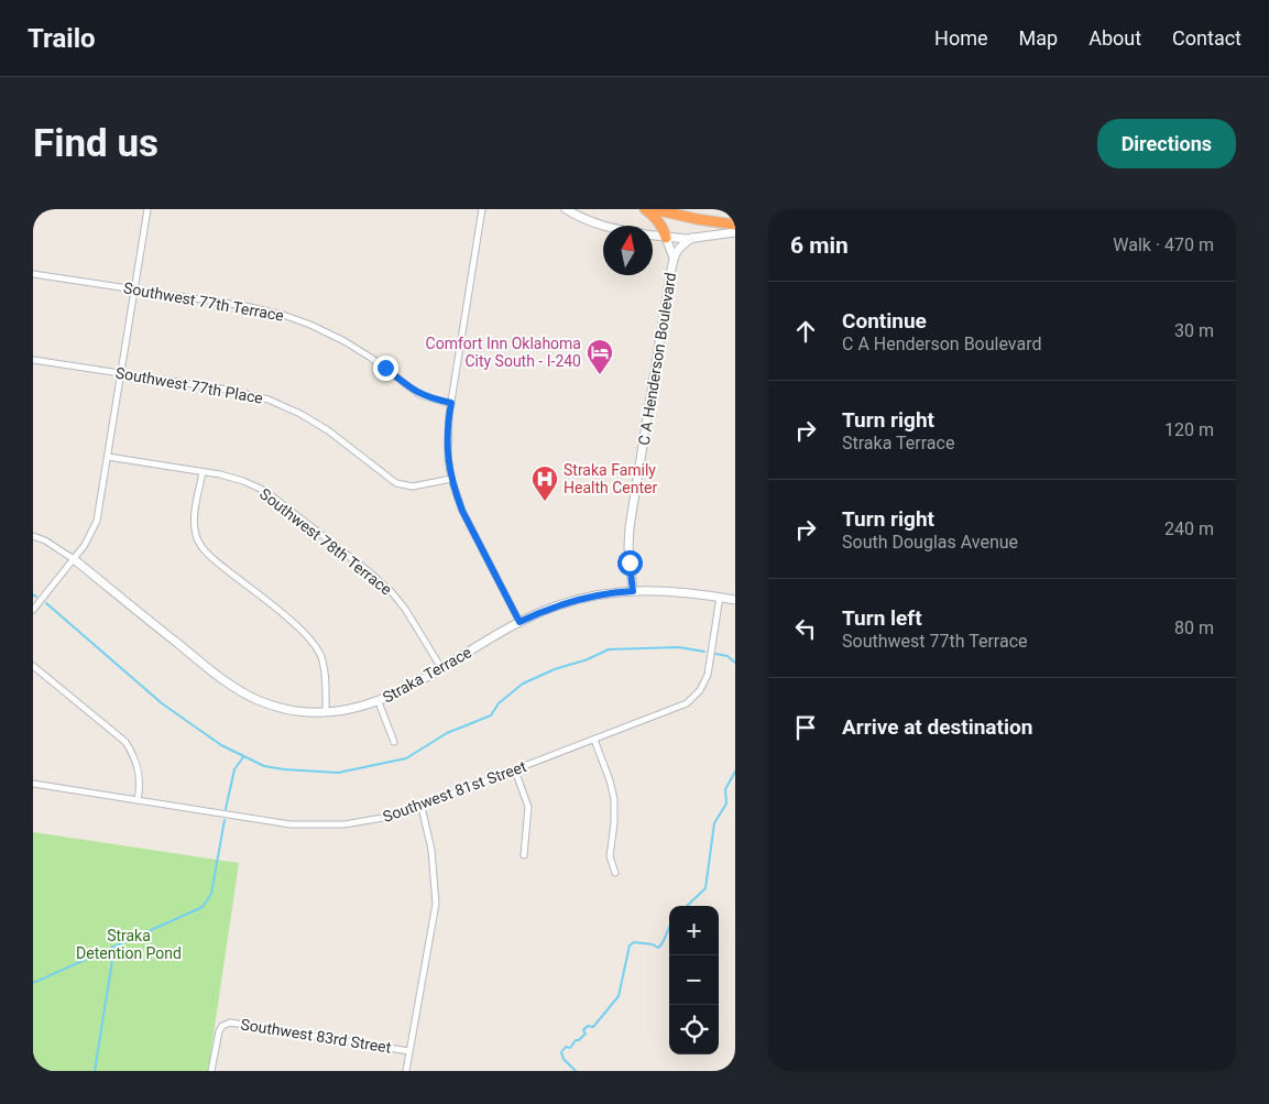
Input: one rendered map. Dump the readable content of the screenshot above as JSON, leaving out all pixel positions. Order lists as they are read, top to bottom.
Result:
{
  "streets": {
    "street": [
      "Southwest 77th Terrace",
      "C A Henderson Boulevard",
      "Southwest 77th Place",
      "Southwest 78th Terrace",
      "Straka Terrace",
      "Southwest 81st Street",
      "Southwest 83rd Street"
    ]
  },
  "crossings": [
    ["C A Henderson Boulevard", "Straka Terrace"],
    ["Southwest 78th Terrace", "Straka Terrace"],
    ["Straka Terrace", "Southwest 81st Street"]
  ],
  "parks": ["Straka Detention Pond"],
  "places": {
    "hotel": ["Comfort Inn Oklahoma City South - I-240"],
    "hospital": ["Straka Family Health Center"]
  },
  "north": "top",
  "page": {
    "header": "Trailo",
    "nav": [
      "Home",
      "Map",
      "About",
      "Contact"
    ],
    "buttons": "Directions",
    "title": "Find us",
    "heading": ["6 min", "Walk · 470 m"],
    "list": [
      ["Continue", "C A Henderson Boulevard", "30 m"],
      ["Turn right", "Straka Terrace", "120 m"],
      ["Turn right", "South Douglas Avenue", "240 m"],
      ["Turn left", "Southwest 77th Terrace", "80 m"],
      "Arrive at destination"
    ],
    "map_buttons": ["+", "−"]
  }
}
